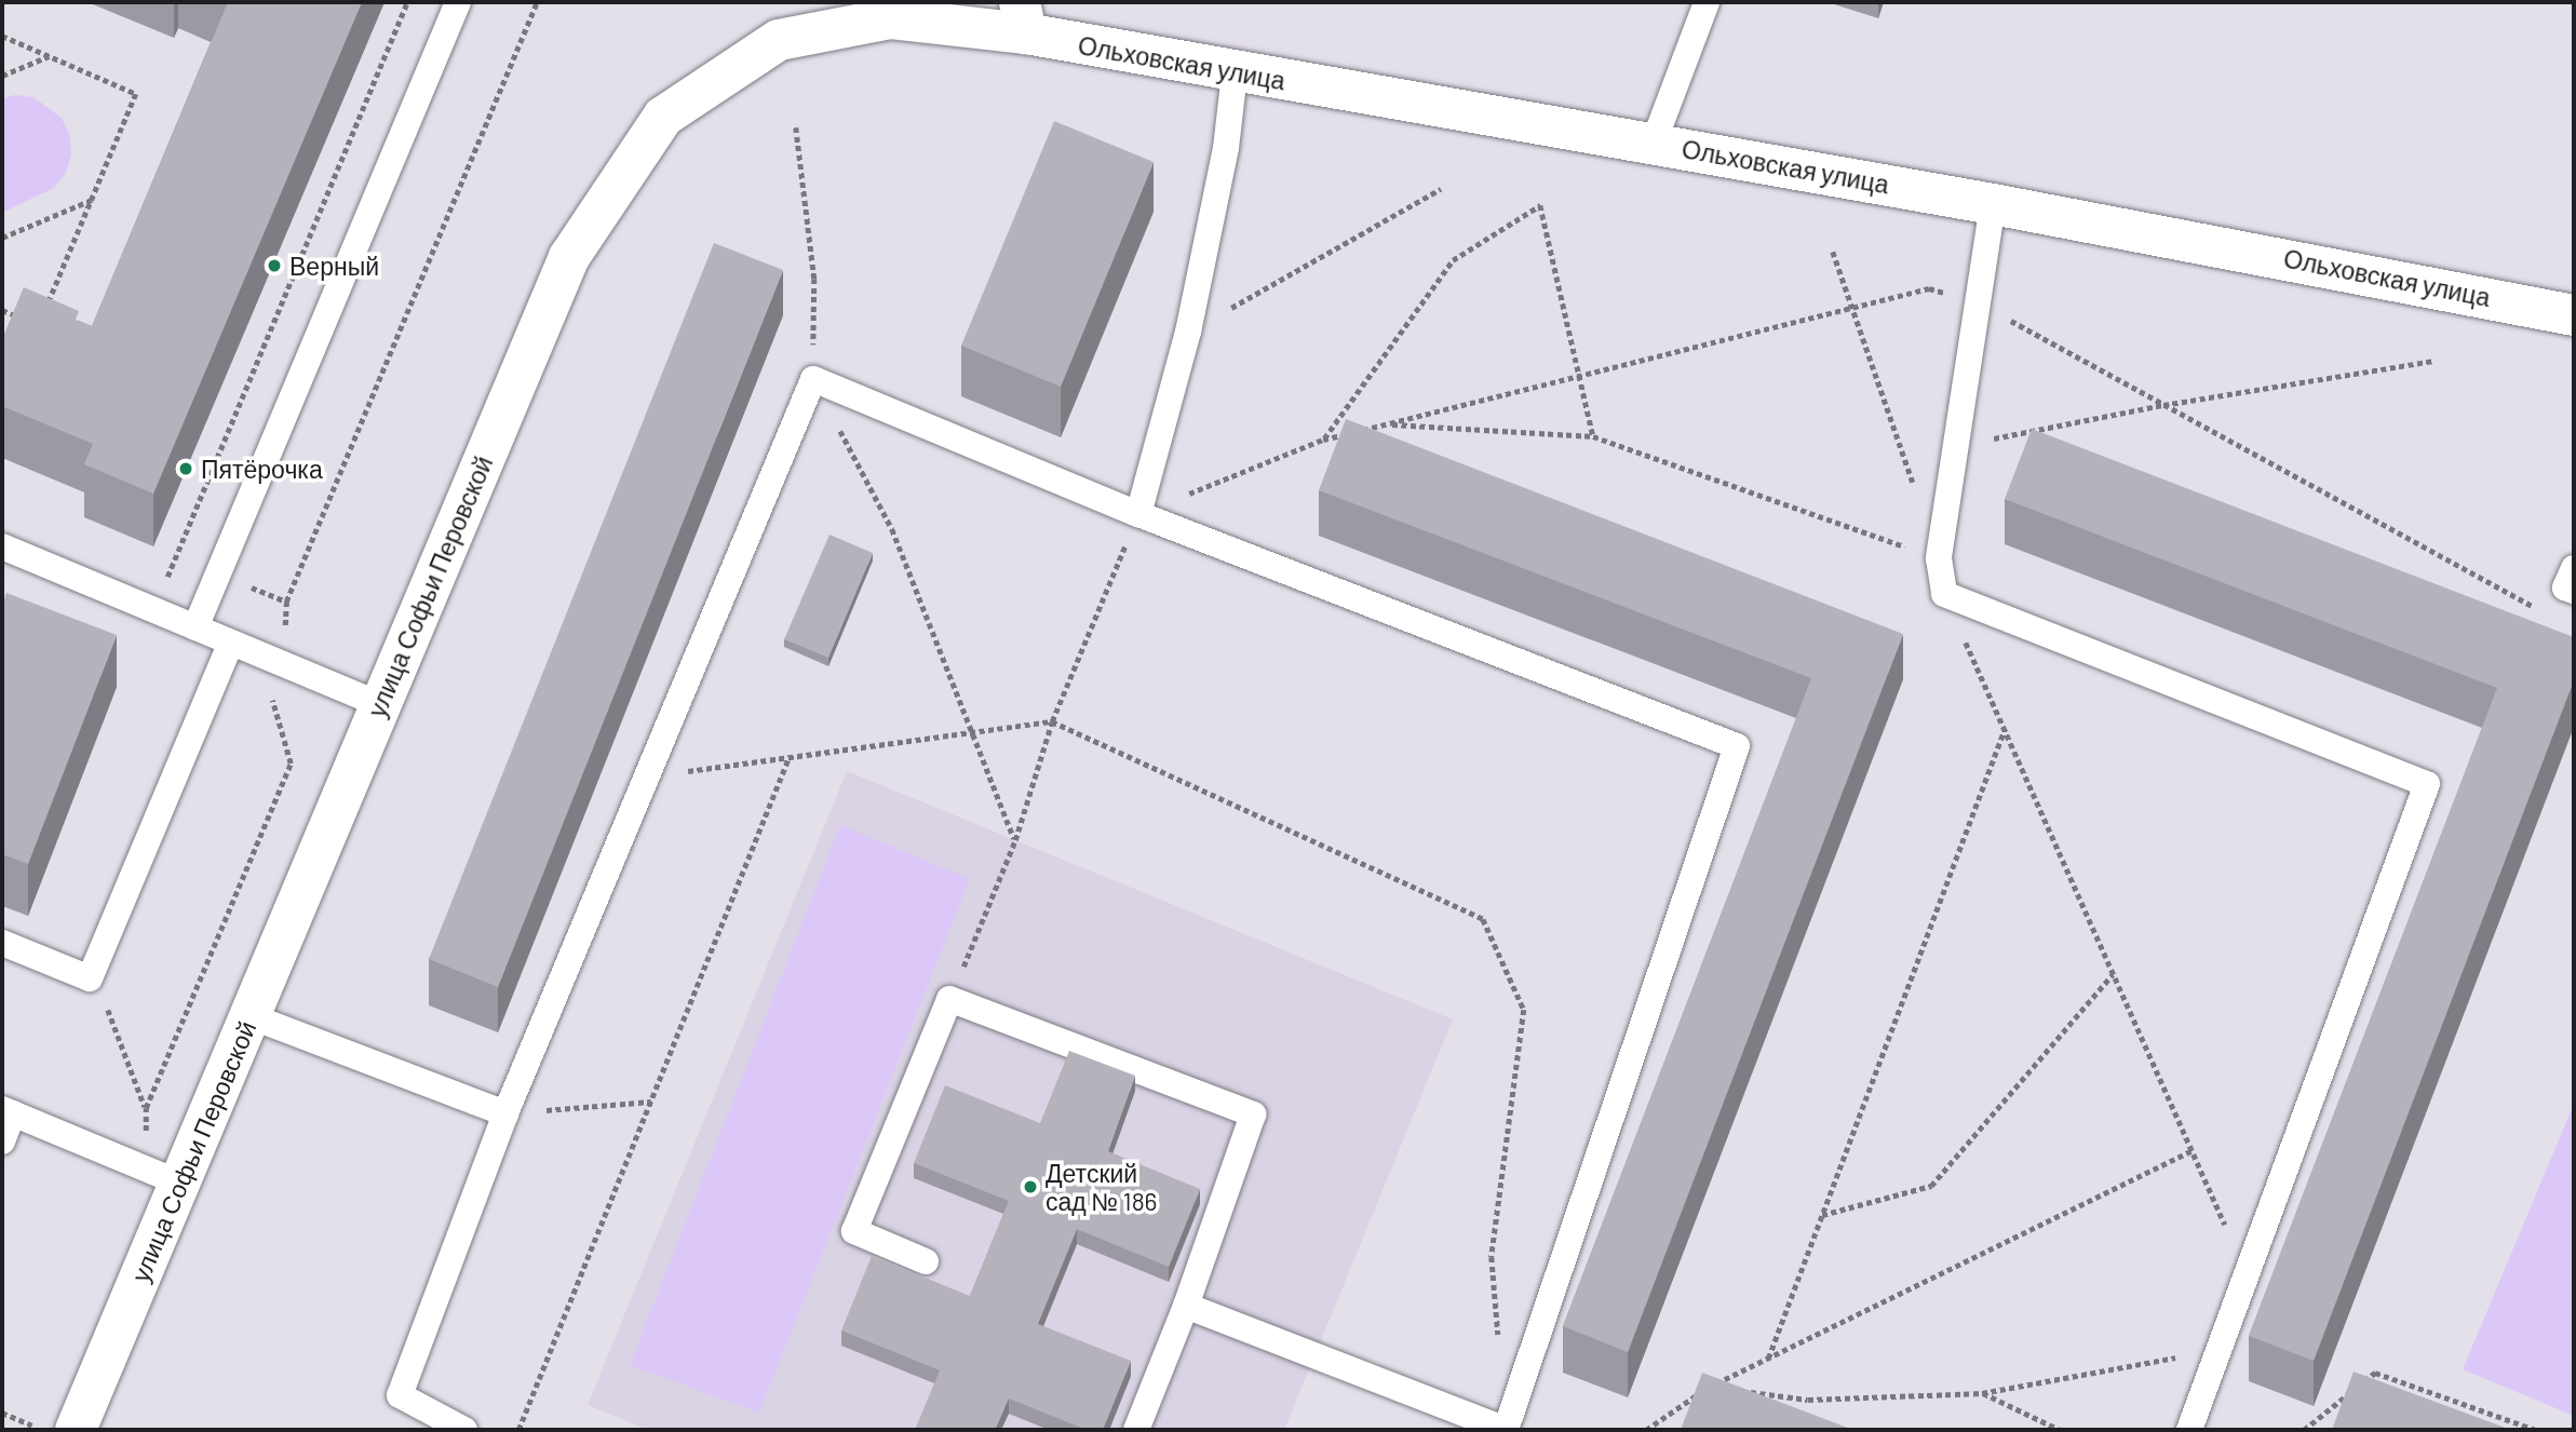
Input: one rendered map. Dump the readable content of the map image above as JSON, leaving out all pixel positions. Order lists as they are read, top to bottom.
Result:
{
  "streets": {
    "street": ["Ольховская улица", "улица Софьи Перовской"]
  },
  "crossings": [
    ["Ольховская улица", "улица Софьи Перовской"]
  ],
  "places": ["Верный", "Пятёрочка", "Детский сад № 186"]
}
